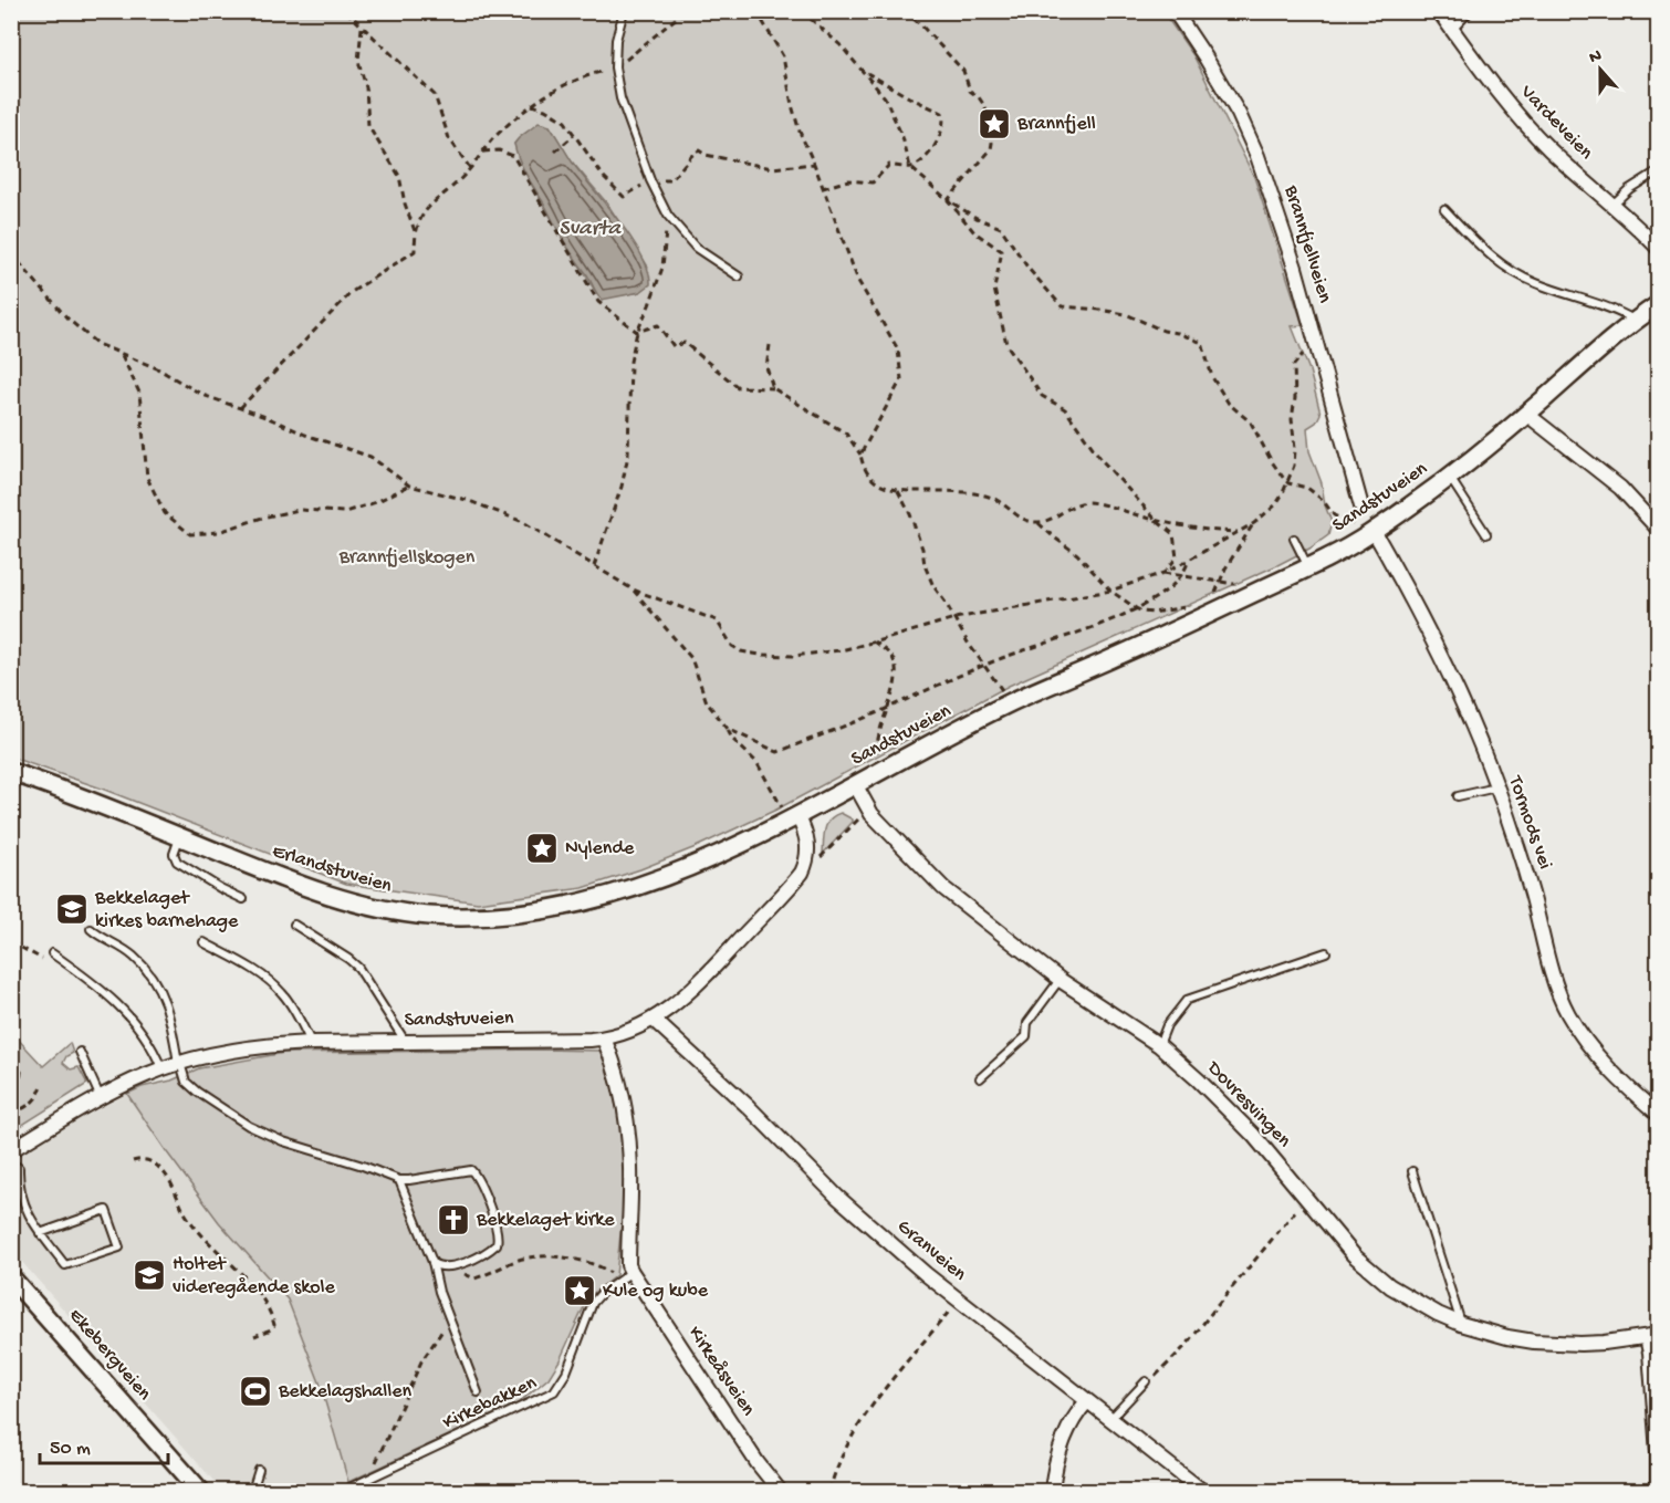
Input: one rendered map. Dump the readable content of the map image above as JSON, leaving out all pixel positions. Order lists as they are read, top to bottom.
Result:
{
  "streets": {
    "street": [
      "Vardeveien",
      "Brannfjellveien",
      "Sandstuveien",
      "Tormods vei",
      "Erlandstuveien",
      "Dovresvingen",
      "Granveien",
      "Ekebergveien",
      "Kirkeåsveien"
    ],
    "lane": ["Kirkebakken"]
  },
  "crossings": [
    ["Sandstuveien", "Tormods vei"],
    ["Sandstuveien", "Erlandstuveien"],
    ["Sandstuveien", "Dovresvingen"],
    ["Sandstuveien", "Granveien"],
    ["Sandstuveien", "Kirkeåsveien"],
    ["Kirkeåsveien", "Kirkebakken"]
  ],
  "water": ["Svarta"],
  "parks": ["Brannfjellskogen"],
  "places": {
    "place": ["Brannfjell", "Nylende", "Kule og kube"],
    "school or university": ["Bekkelaget kirkes barnehage", "Holtet videregående skole"],
    "church": ["Bekkelaget kirke"],
    "sports": ["Bekkelagshallen"]
  },
  "scale_bar": "50 m",
  "north": "top"
}
